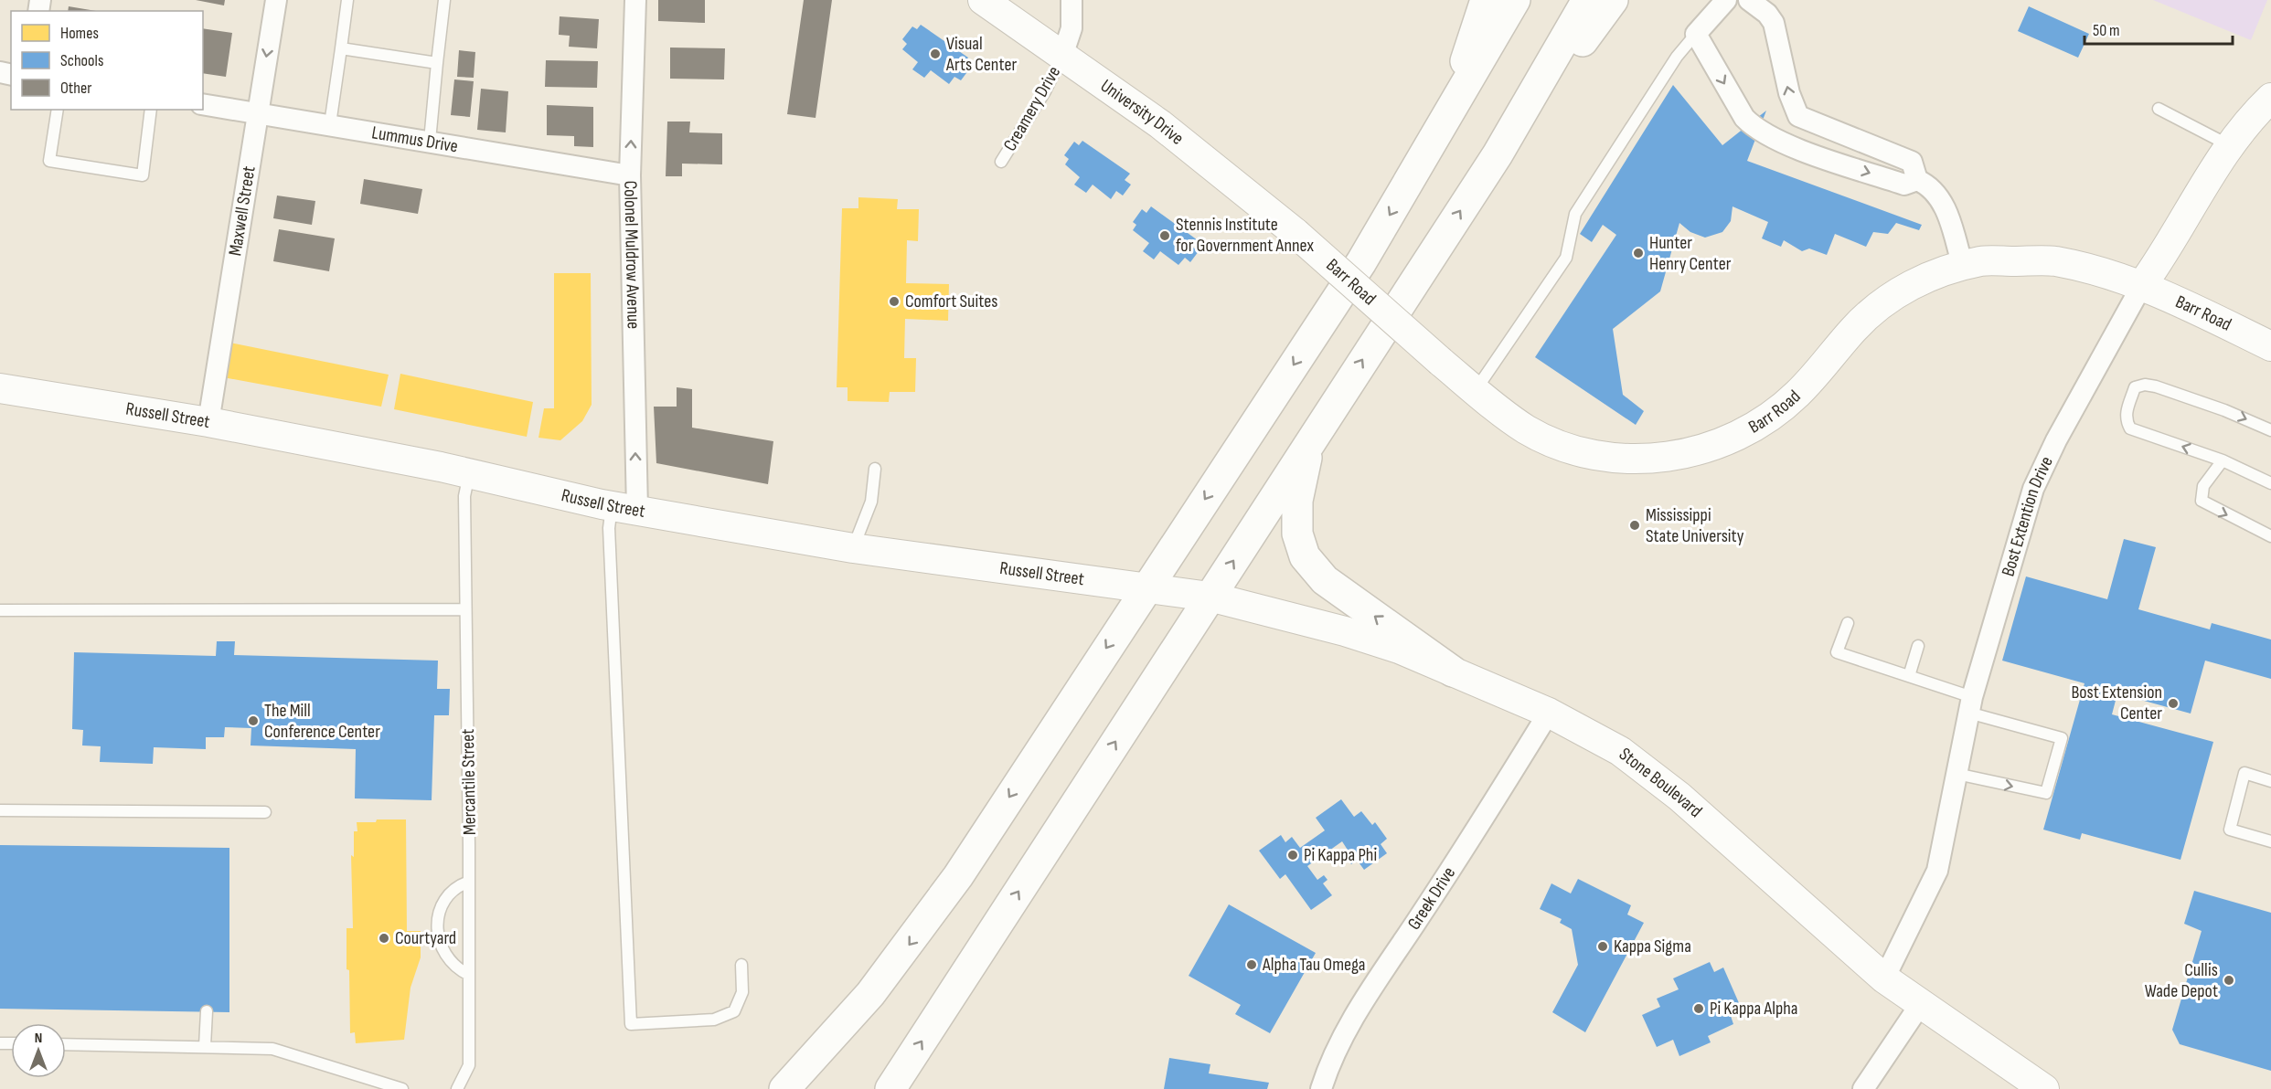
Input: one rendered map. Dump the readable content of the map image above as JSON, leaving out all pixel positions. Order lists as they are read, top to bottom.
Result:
{
  "streets": {
    "street": [
      "University Drive",
      "Lummus Drive",
      "Maxwell Street",
      "Colonel Muldrow Avenue",
      "Barr Road",
      "Russell Street",
      "Bost Extention Drive",
      "Stone Boulevard",
      "Greek Drive"
    ],
    "lane": ["Creamery Drive", "Mercantile Street"]
  },
  "crossings": [
    ["Creamery Drive", "University Drive"],
    ["University Drive", "Barr Road"],
    ["Lummus Drive", "Maxwell Street"],
    ["Lummus Drive", "Colonel Muldrow Avenue"],
    ["Maxwell Street", "Russell Street"],
    ["Colonel Muldrow Avenue", "Russell Street"],
    ["Barr Road", "Bost Extention Drive"],
    ["Russell Street", "Mercantile Street"],
    ["Russell Street", "Stone Boulevard"],
    ["Bost Extention Drive", "Stone Boulevard"],
    ["Stone Boulevard", "Greek Drive"]
  ],
  "one_way": ["Colonel Muldrow Avenue"],
  "places": [
    "Visual Arts Center",
    "Stennis Institute for Government Annex",
    "Hunter Henry Center",
    "Comfort Suites",
    "Mississippi State University",
    "Bost Extension Center",
    "The Mill Conference Center",
    "Pi Kappa Phi",
    "Courtyard",
    "Kappa Sigma",
    "Alpha Tau Omega",
    "Cullis Wade Depot",
    "Pi Kappa Alpha"
  ],
  "legend": ["Homes", "Schools", "Other"],
  "scale_bar": "50 m",
  "north": "top"
}
